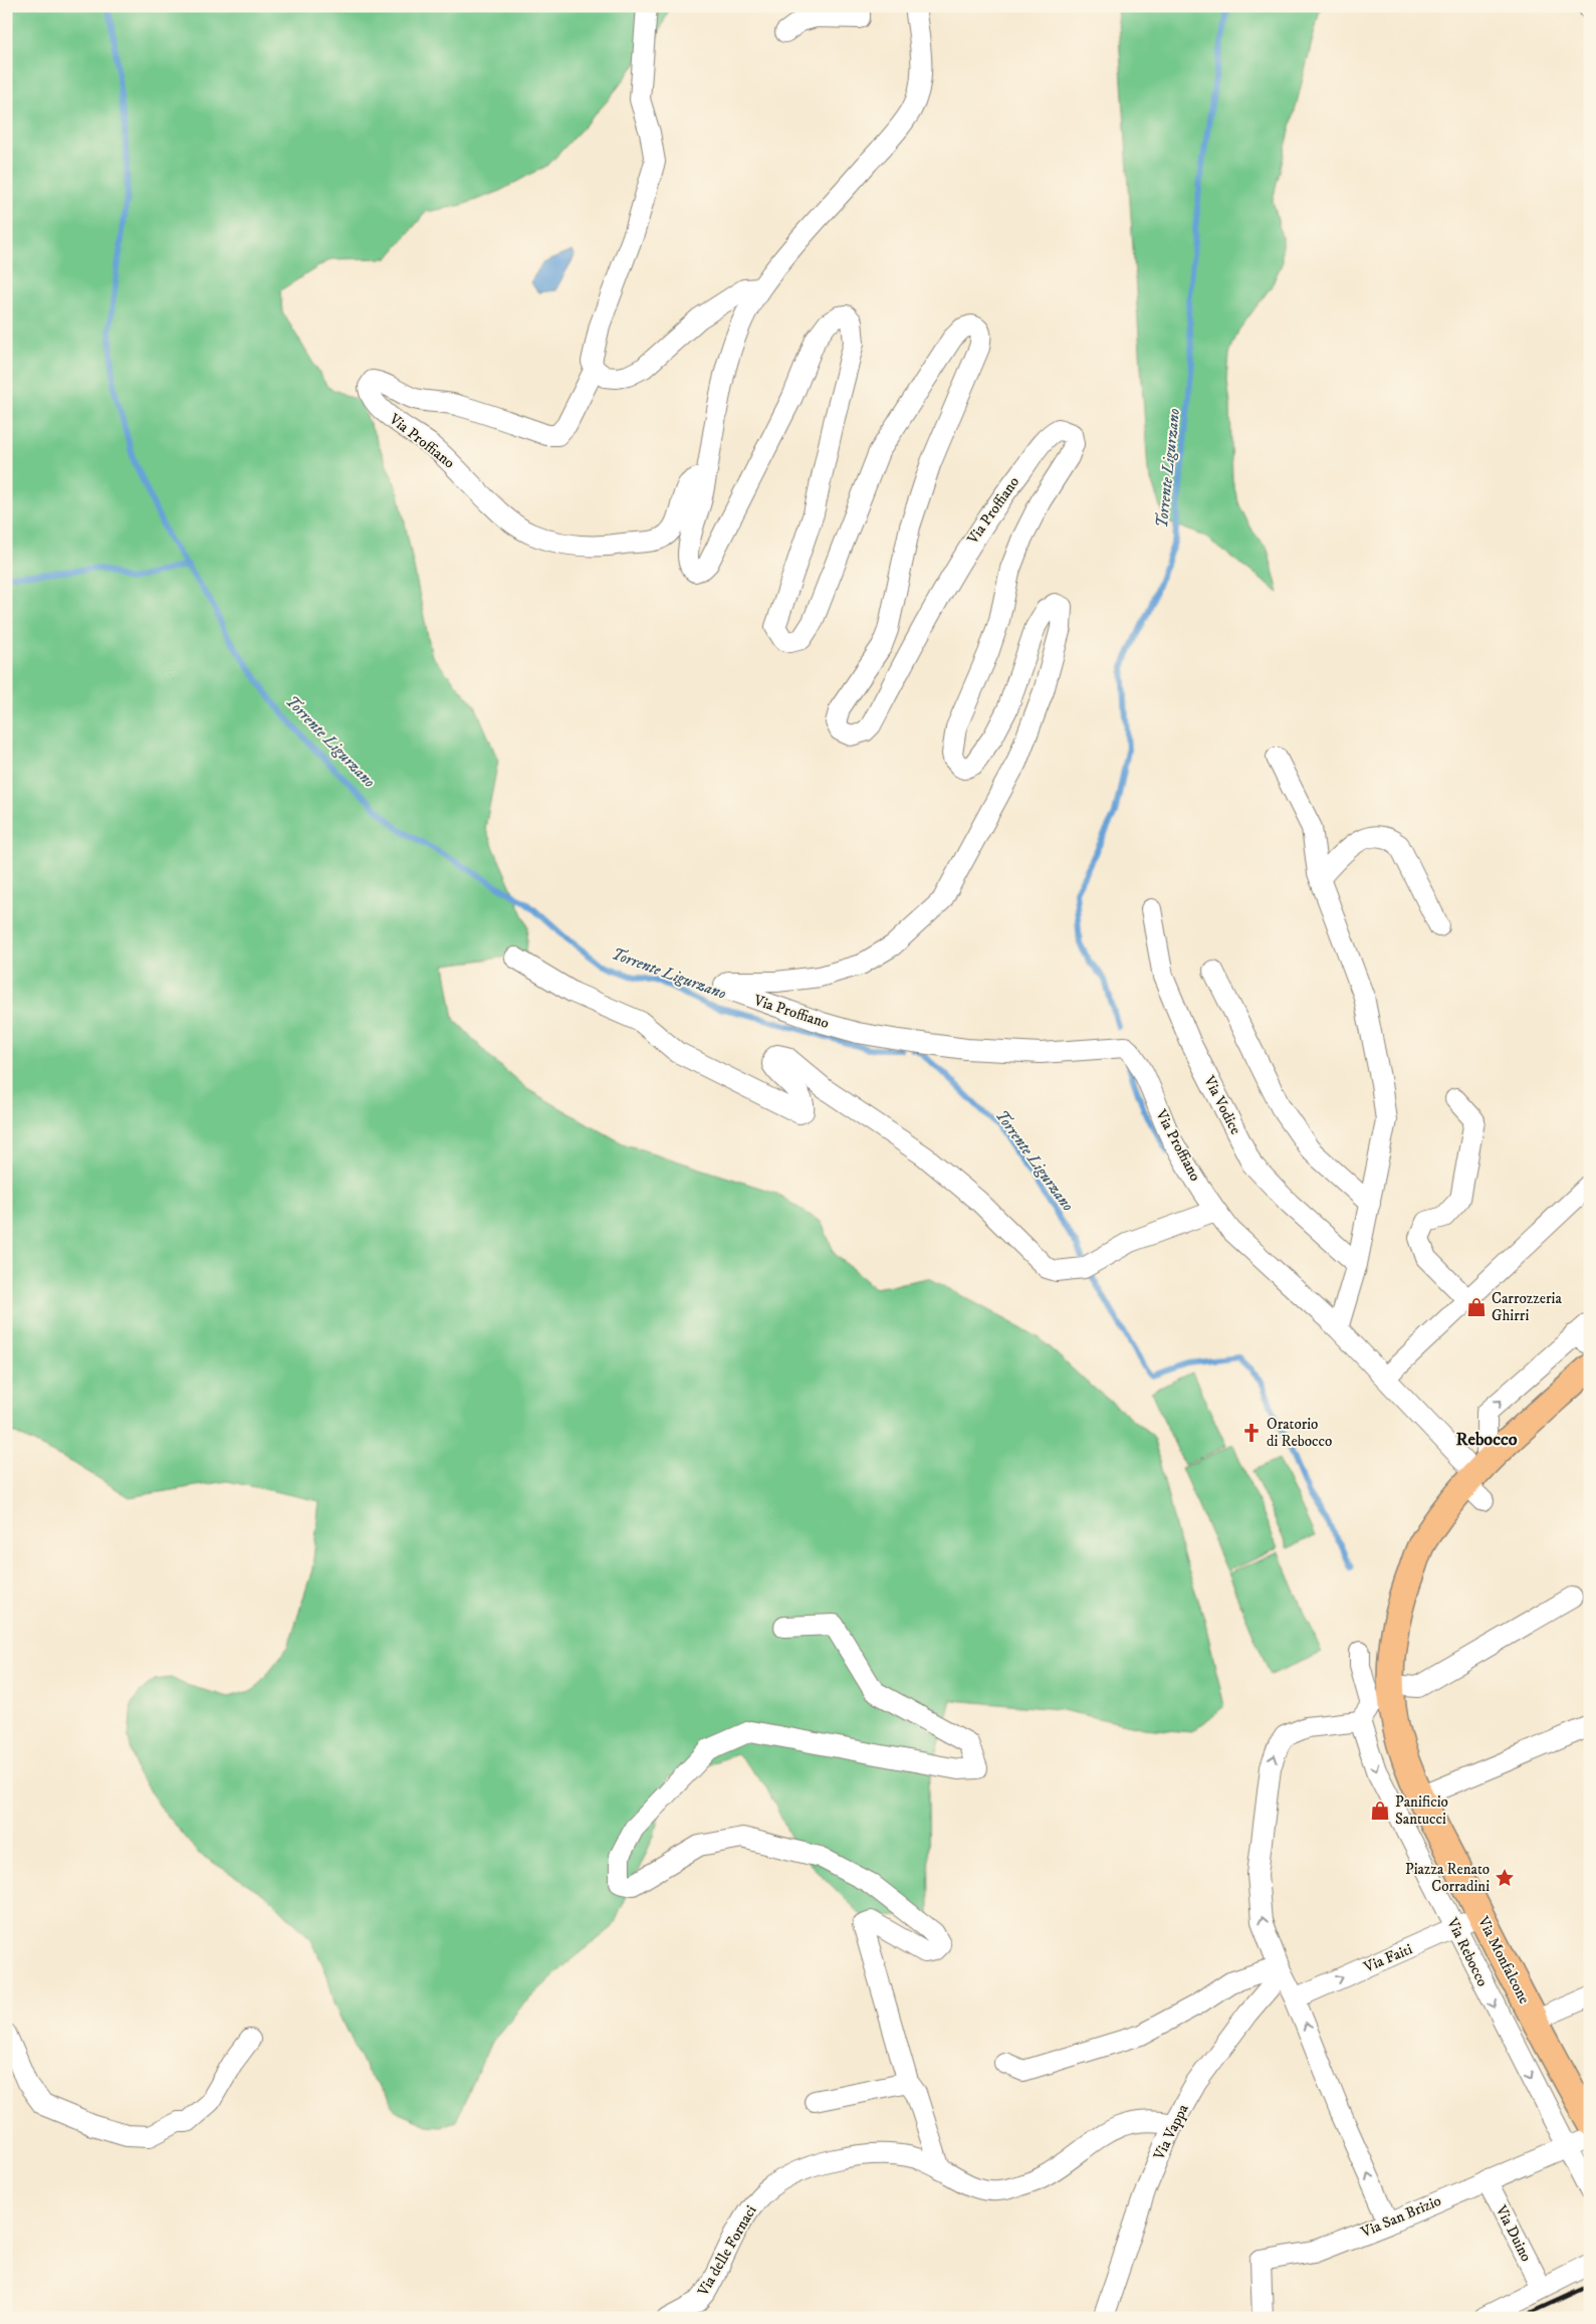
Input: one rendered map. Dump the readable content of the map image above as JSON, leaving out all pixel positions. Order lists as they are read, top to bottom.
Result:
{
  "streets": {
    "main road": ["Via Monfalcone"],
    "street": [
      "Via Proffiano",
      "Via Vodice",
      "Via Rebocco",
      "Via Faiti",
      "Via Vappa",
      "Via San Brizio",
      "Via Duino",
      "Via delle Fornaci"
    ]
  },
  "crossings": [
    ["Via Proffiano", "Via Monfalcone"],
    ["Via Rebocco", "Via Faiti"],
    ["Via Rebocco", "Via San Brizio"],
    ["Via Faiti", "Via Monfalcone"],
    ["Via Vappa", "Via delle Fornaci"],
    ["Via San Brizio", "Via Duino"]
  ],
  "one_way": ["Via Rebocco", "Via Faiti"],
  "districts": ["Rebocco"],
  "water": ["Torrente Ligurzano"],
  "places": {
    "shop": ["Carrozzeria Ghirri", "Panificio Santucci"],
    "church": ["Oratorio di Rebocco"],
    "place": ["Piazza Renato Corradini"]
  }
}
